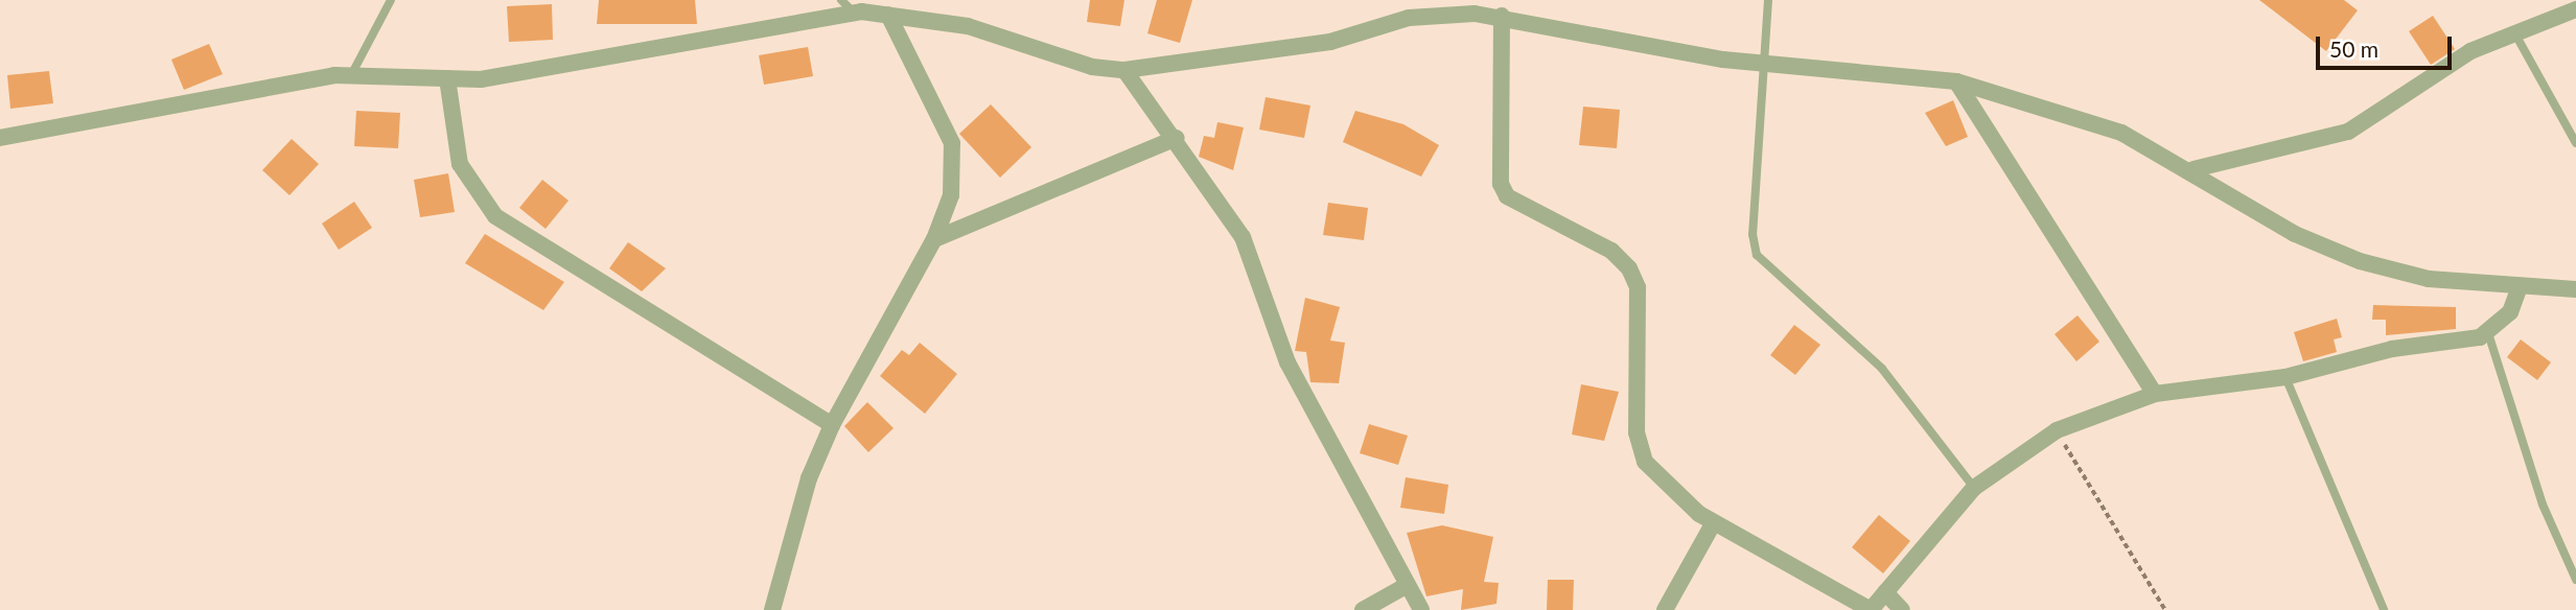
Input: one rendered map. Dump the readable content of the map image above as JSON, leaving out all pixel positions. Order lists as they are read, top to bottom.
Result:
{
  "scale_bar": "50 m"
}
